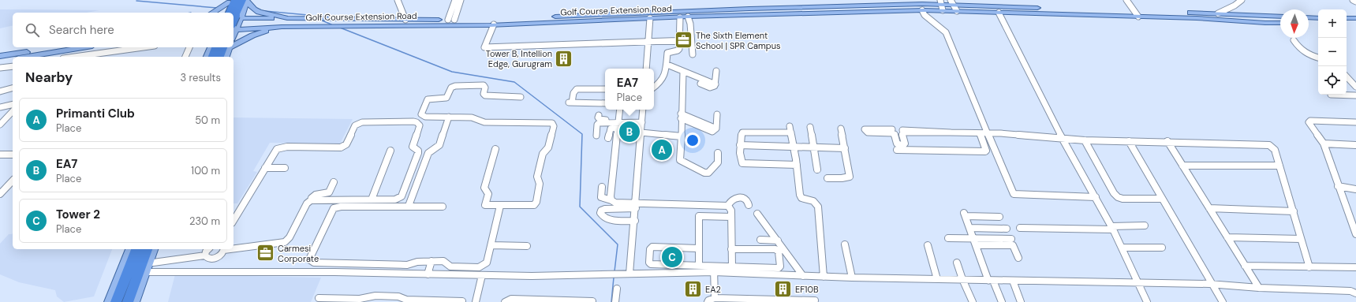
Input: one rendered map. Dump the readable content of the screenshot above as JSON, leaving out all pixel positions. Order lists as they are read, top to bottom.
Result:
{
  "streets": {
    "main road": ["Golf Course Extension Road"]
  },
  "places": {
    "office": ["The Sixth Element School | SPR Campus", "Carmesi Corporate"],
    "building": ["Tower B, Intellion Edge, Gurugram", "EA2", "EF10B"]
  },
  "north": "bottom",
  "page": {
    "map_buttons": ["+", "−"],
    "search": "Search here",
    "heading": ["Nearby", "3 results"],
    "popup": ["EA7", "Place"],
    "list": [
      {
        "mark": "A",
        "name": "Primanti Club",
        "note": "Place",
        "value": "50 m"
      },
      {
        "mark": "B",
        "name": "EA7",
        "note": "Place",
        "value": "100 m"
      },
      {
        "mark": "C",
        "name": "Tower 2",
        "note": "Place",
        "value": "230 m"
      }
    ],
    "pins": ["B", "A", "C"]
  }
}
